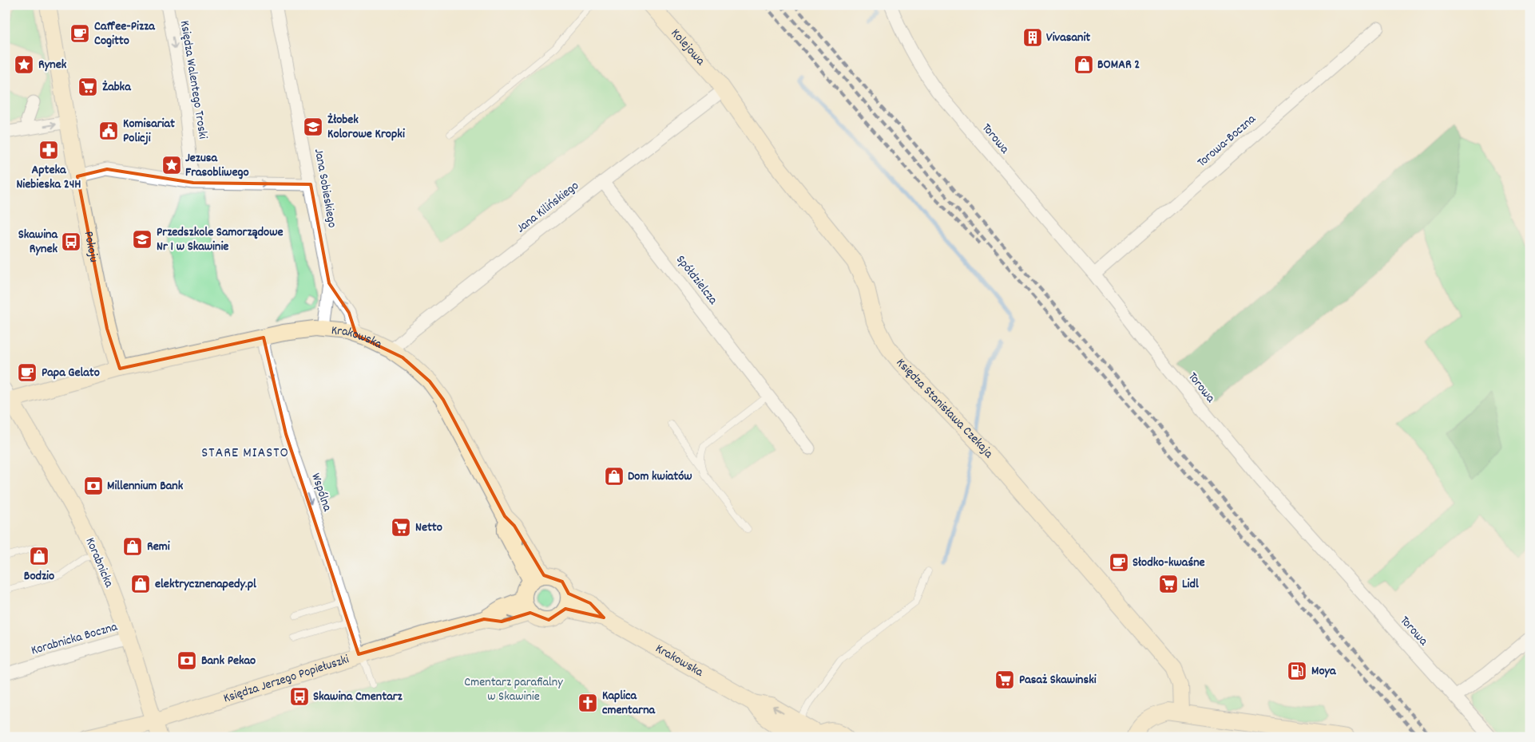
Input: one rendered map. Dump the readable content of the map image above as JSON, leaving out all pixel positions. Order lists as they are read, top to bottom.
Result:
{
  "streets": {
    "street": [
      "Kolejowa",
      "Księdza Walentego Troski",
      "Torowa",
      "Torowa-Boczna",
      "Jana Sobieskiego",
      "Jana Kilińskiego",
      "Pokoju",
      "Spółdzielcza",
      "Krakowska",
      "Księdza Stanisława Czekaja",
      "Wspólna",
      "Korabnicka",
      "Korabnicka Boczna",
      "Księdza Jerzego Popiełuszki"
    ]
  },
  "crossings": [
    ["Kolejowa", "Jana Kilińskiego"],
    ["Kolejowa", "Księdza Stanisława Czekaja"],
    ["Torowa", "Torowa-Boczna"],
    ["Jana Sobieskiego", "Krakowska"],
    ["Jana Kilińskiego", "Spółdzielcza"],
    ["Jana Kilińskiego", "Krakowska"],
    ["Jana Kilińskiego", "Księdza Stanisława Czekaja"],
    ["Pokoju", "Krakowska"],
    ["Krakowska", "Wspólna"],
    ["Krakowska", "Korabnicka"],
    ["Krakowska", "Księdza Jerzego Popiełuszki"],
    ["Wspólna", "Księdza Jerzego Popiełuszki"],
    ["Korabnicka", "Korabnicka Boczna"],
    ["Korabnicka", "Księdza Jerzego Popiełuszki"]
  ],
  "one_way": ["Księdza Walentego Troski", "Wspólna"],
  "districts": ["STARE MIASTO"],
  "parks": ["Cmentarz parafialny w Skawinie"],
  "places": {
    "cafe": ["Caffee-Pizza Cogitto", "Papa Gelato", "Słodko-kwaśne"],
    "building": ["Vivasanit"],
    "place": ["Rynek", "Jezusa Frasobliwego"],
    "shop": [
      "BOMAR 2",
      "Dom kwiatów",
      "Remi",
      "Bodzio",
      "elektrycznenapedy.pl"
    ],
    "supermarket": [
      "Żabka",
      "Netto",
      "Lidl",
      "Pasaż Skawinski"
    ],
    "school or university": ["Żłobek Kolorowe Kropki", "Przedszkole Samorządowe Nr 1 w Skawinie"],
    "public building": ["Komisariat Policji"],
    "pharmacy": ["Apteka Niebieska 24H"],
    "bus stop": ["Skawina Rynek", "Skawina Cmentarz"],
    "bank": ["Millennium Bank", "Bank Pekao"],
    "fuel station": ["Moya"],
    "church": ["Kaplica cmentarna"]
  }
}
